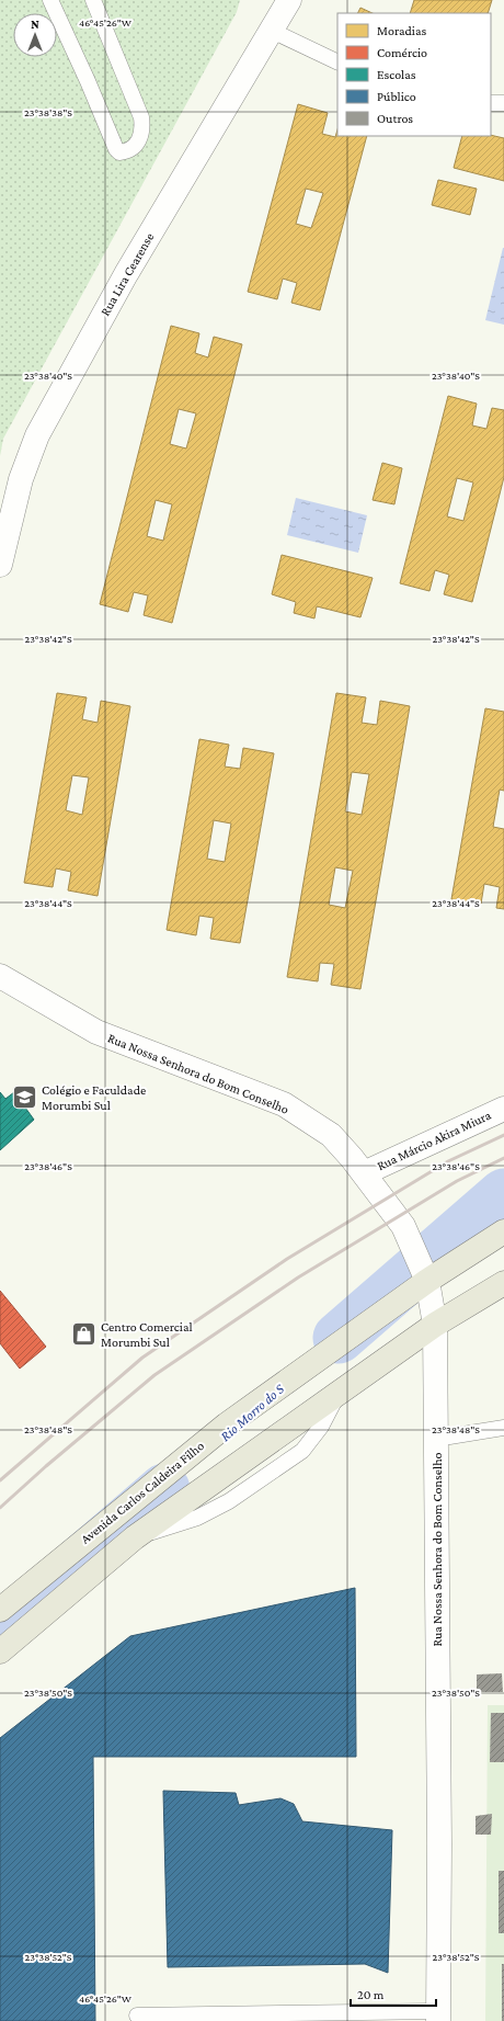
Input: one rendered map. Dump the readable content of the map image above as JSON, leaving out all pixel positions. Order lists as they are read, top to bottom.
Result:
{
  "streets": {
    "main road": ["Avenida Carlos Caldeira Filho"],
    "street": ["Rua Lira Cearense", "Rua Nossa Senhora do Bom Conselho", "Rua Márcio Akira Miura"]
  },
  "crossings": [
    ["Rua Nossa Senhora do Bom Conselho", "Rua Márcio Akira Miura"],
    ["Rua Nossa Senhora do Bom Conselho", "Avenida Carlos Caldeira Filho"]
  ],
  "water": ["Rio Morro do S"],
  "places": {
    "school or university": ["Colégio e Faculdade Morumbi Sul"],
    "shop": ["Centro Comercial Morumbi Sul"]
  },
  "legend": [
    "Moradias",
    "Comércio",
    "Escolas",
    "Público",
    "Outros"
  ],
  "scale_bar": "20 m",
  "north": "top",
  "coordinates": [
    "46°45'26\"W",
    "23°38'38\"S",
    "23°38'40\"S",
    "23°38'42\"S",
    "23°38'44\"S",
    "23°38'46\"S",
    "23°38'48\"S",
    "23°38'50\"S",
    "23°38'52\"S"
  ]
}
